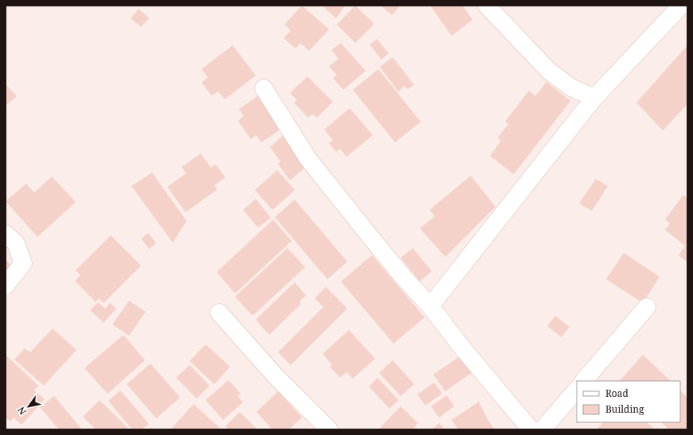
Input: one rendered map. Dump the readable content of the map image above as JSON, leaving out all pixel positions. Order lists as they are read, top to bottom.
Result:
{
  "legend": ["Road", "Building"],
  "north": "bottom left"
}
